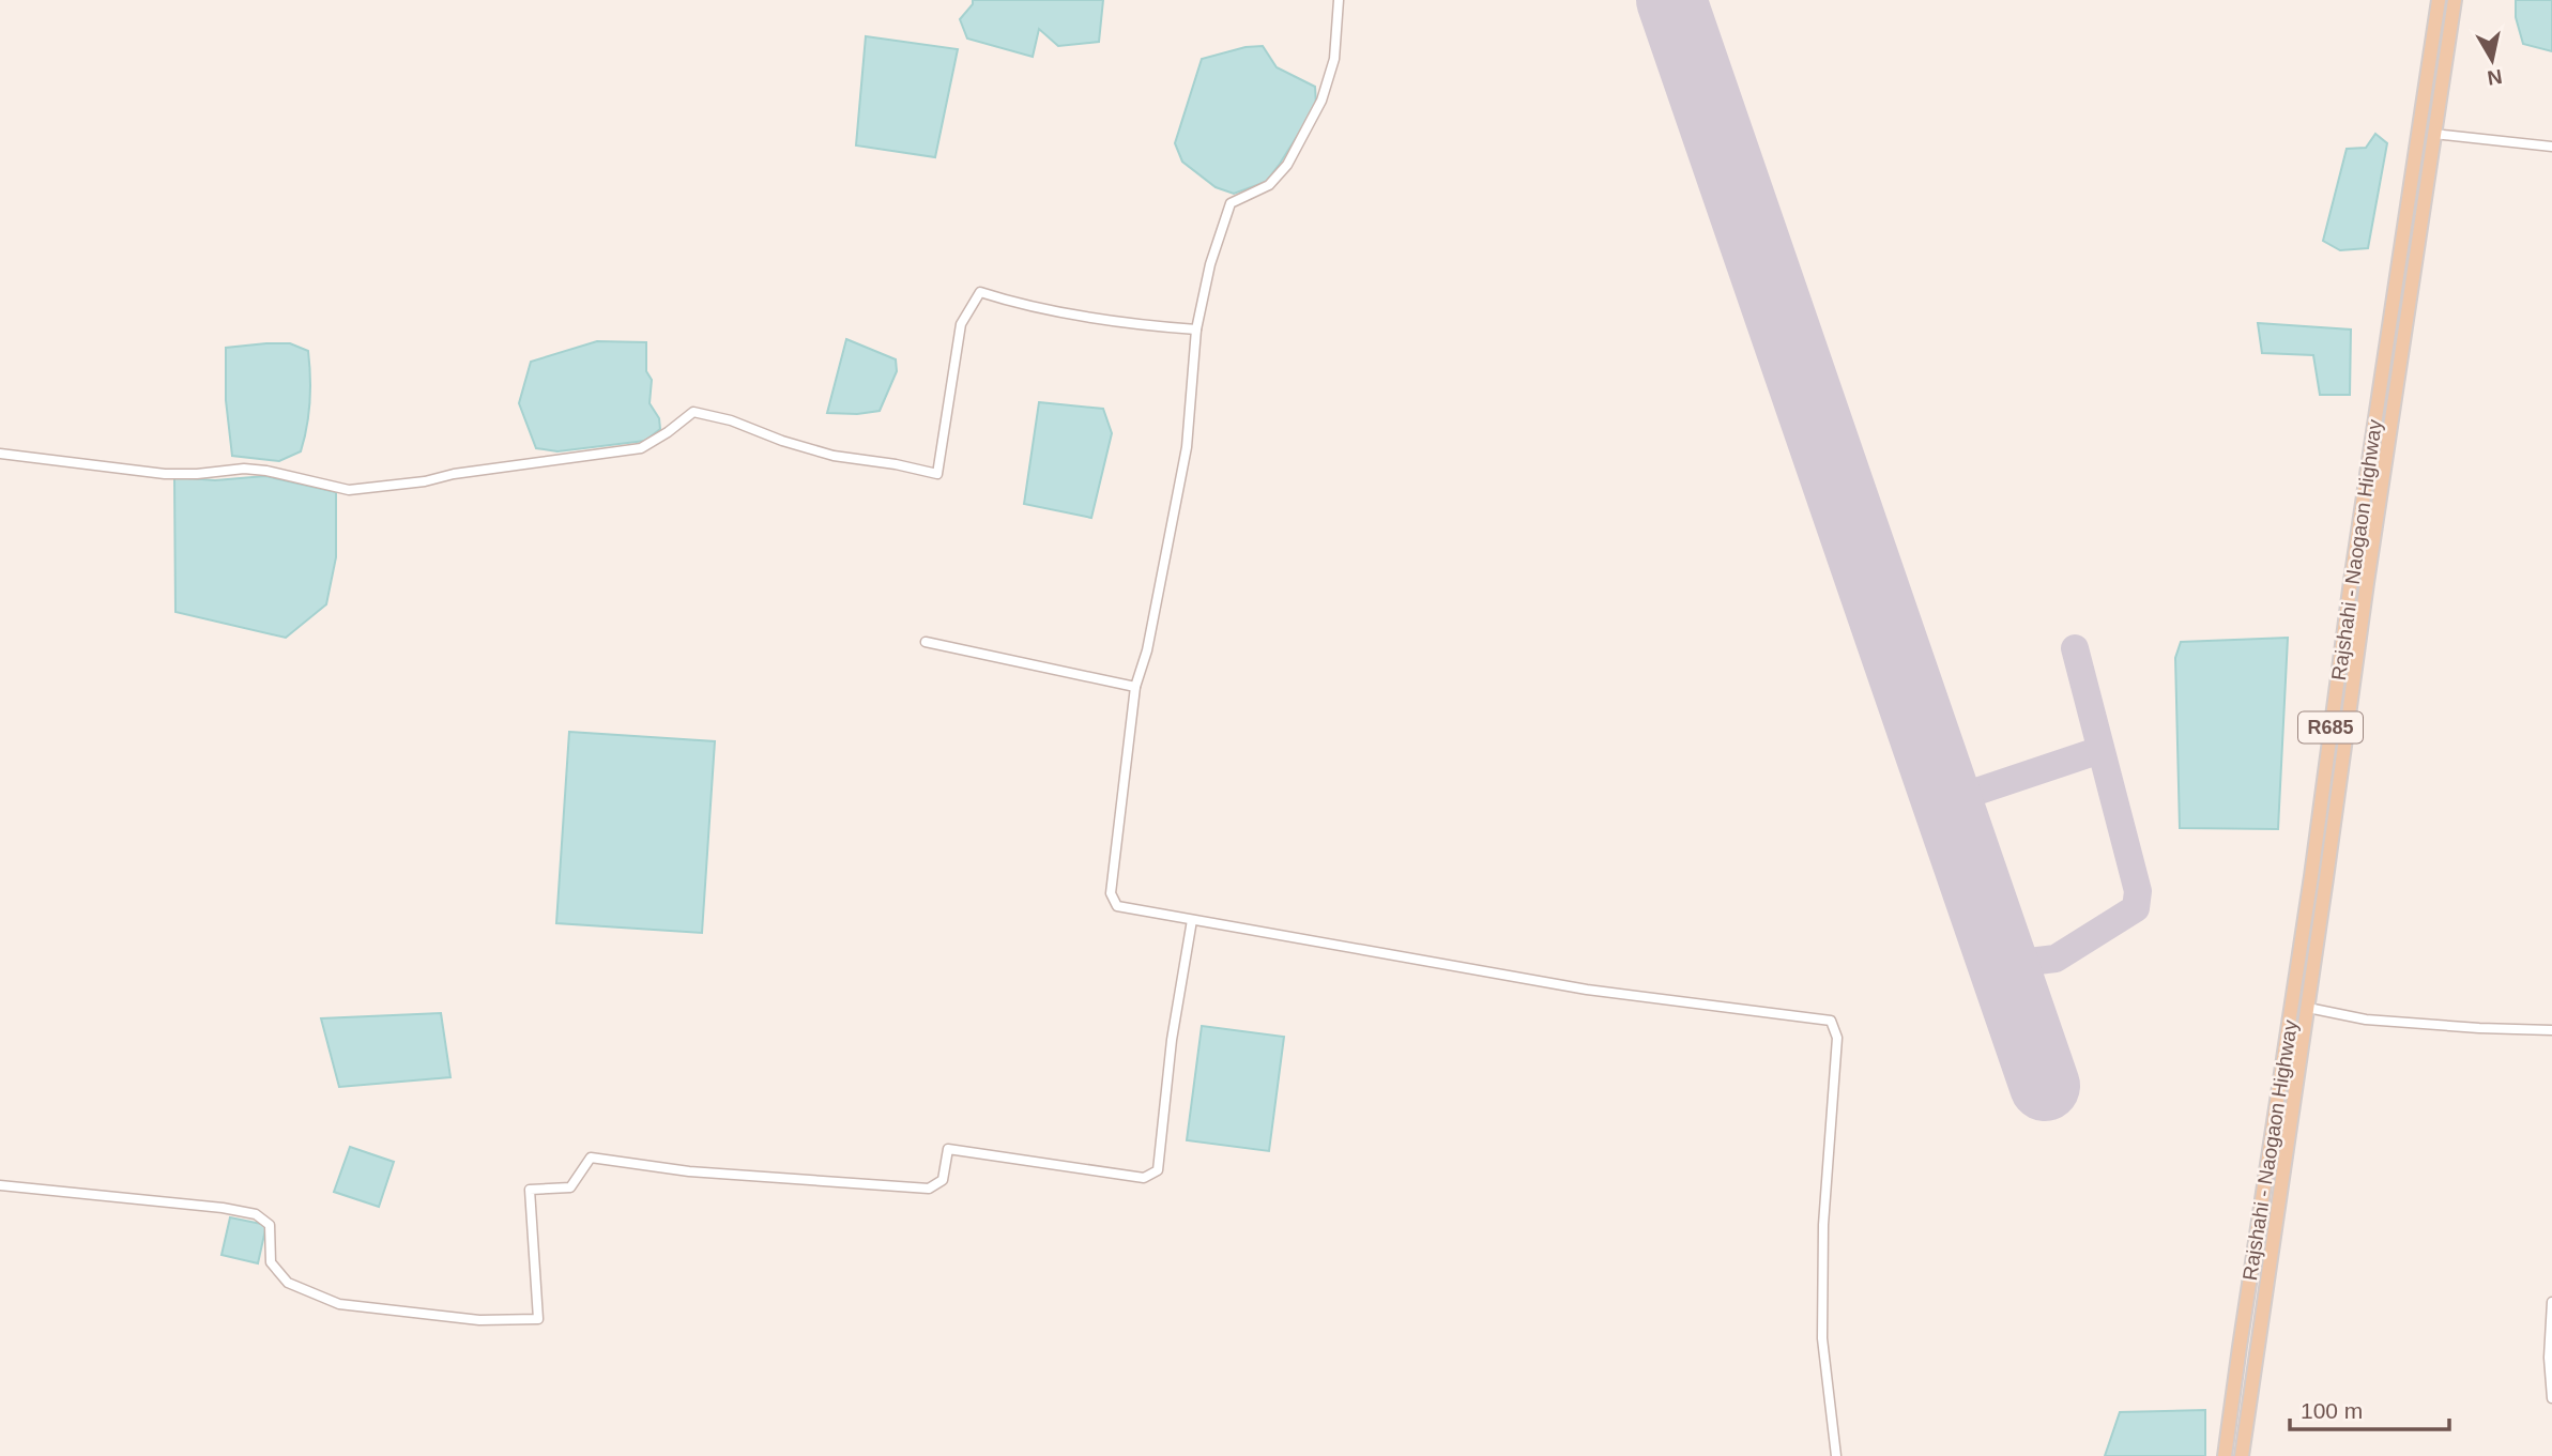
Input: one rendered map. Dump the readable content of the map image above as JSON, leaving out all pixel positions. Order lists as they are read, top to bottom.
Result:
{
  "streets": {
    "main road": ["Rajshahi - Naogaon Highway", "R685"]
  },
  "scale_bar": "100 m",
  "north": "bottom"
}
